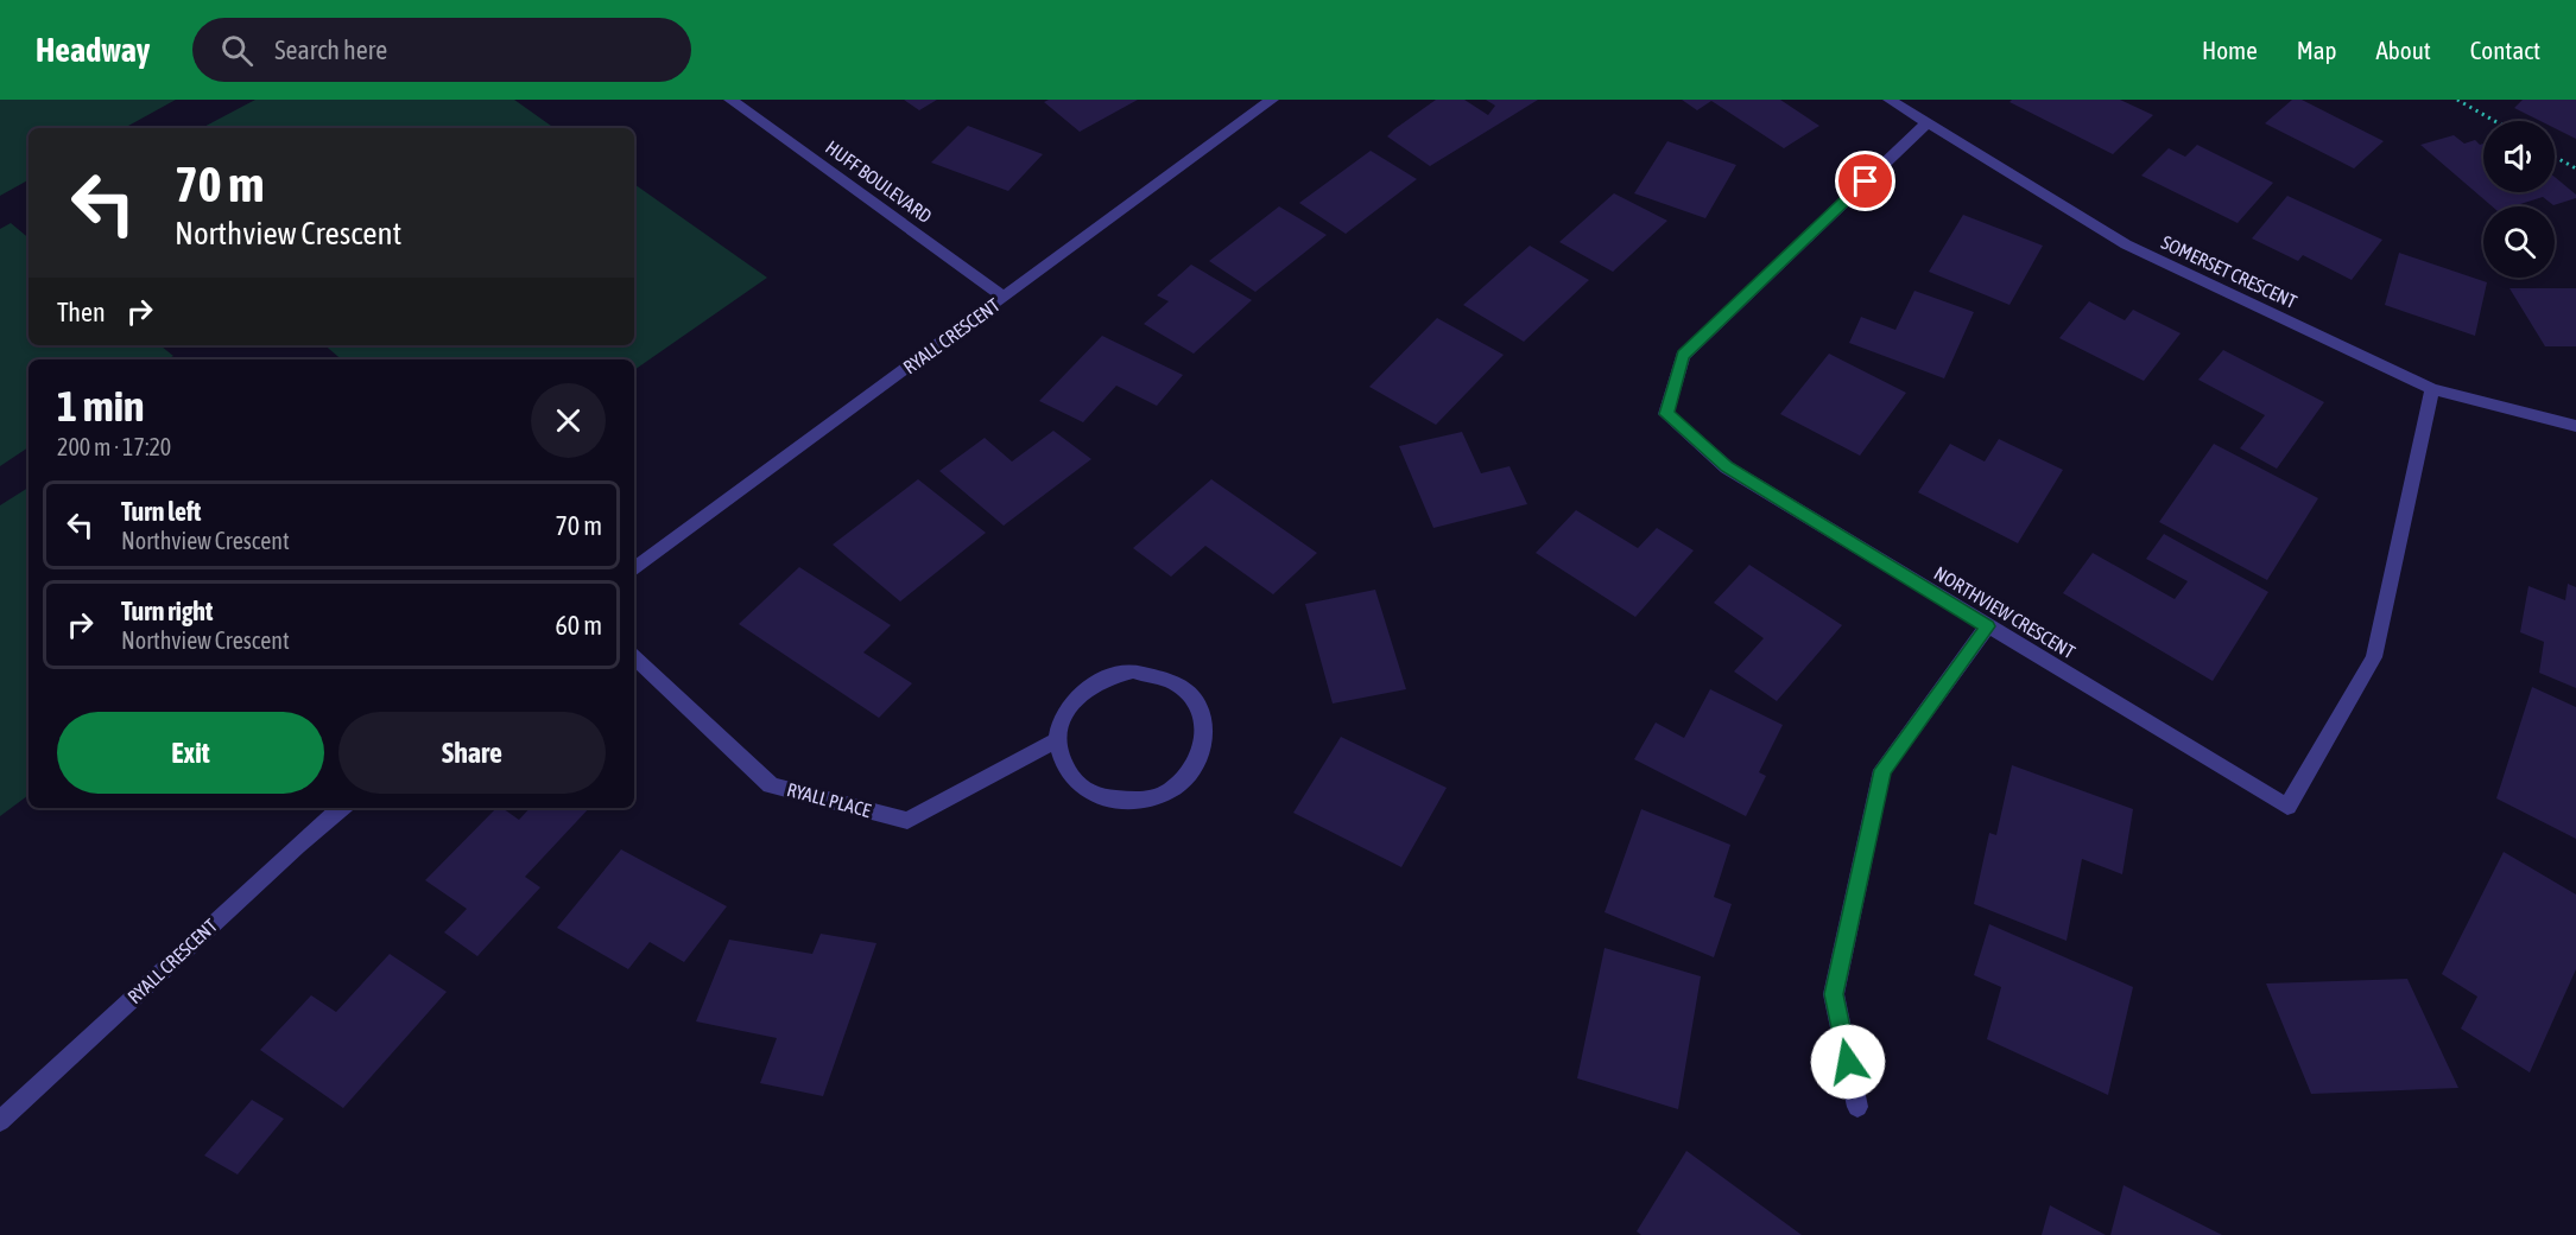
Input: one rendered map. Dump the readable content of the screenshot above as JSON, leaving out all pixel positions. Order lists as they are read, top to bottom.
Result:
{
  "streets": {
    "street": [
      "HUFF BOULEVARD",
      "SOMERSET CRESCENT",
      "RYALL CRESCENT",
      "NORTHVIEW CRESCENT",
      "RYALL PLACE"
    ]
  },
  "crossings": [
    ["HUFF BOULEVARD", "RYALL CRESCENT"],
    ["SOMERSET CRESCENT", "NORTHVIEW CRESCENT"]
  ],
  "page": {
    "header": "Headway",
    "search": "Search here",
    "nav": [
      "Home",
      "Map",
      "About",
      "Contact"
    ],
    "turn": ["70 m", "Northview Crescent"],
    "then": "Then",
    "heading": ["1 min", "200 m · 17:20"],
    "list": [
      {
        "name": "Turn left",
        "note": "Northview Crescent",
        "value": "70 m"
      },
      {
        "name": "Turn right",
        "note": "Northview Crescent",
        "value": "60 m"
      }
    ],
    "buttons": ["Exit", "Share"]
  }
}
